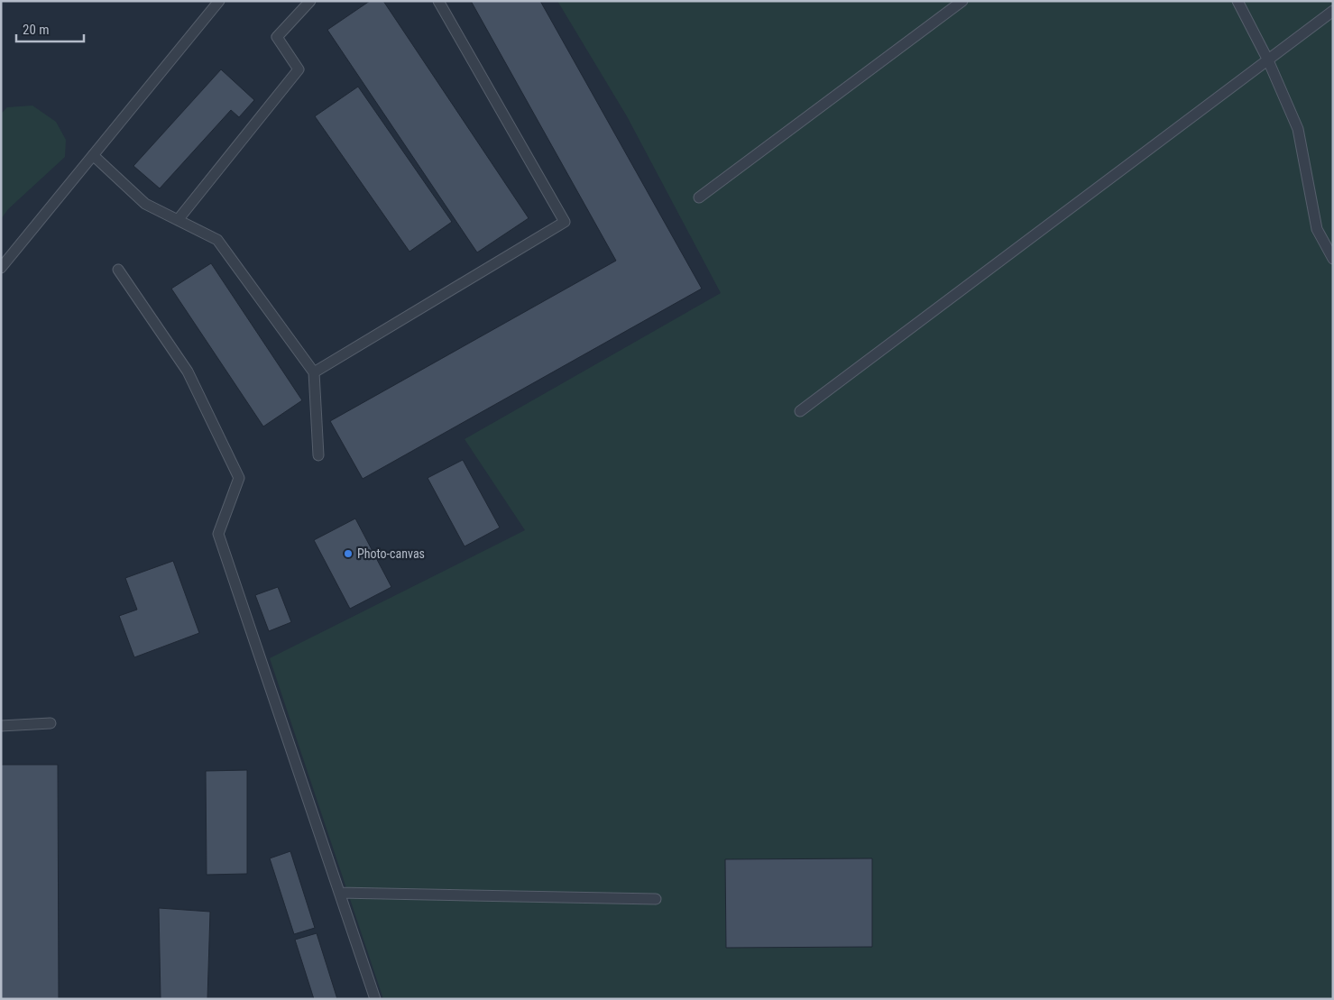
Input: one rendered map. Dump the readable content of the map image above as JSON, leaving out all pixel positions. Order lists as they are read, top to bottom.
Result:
{
  "places": ["Photo-canvas"],
  "scale_bar": "20 m"
}
